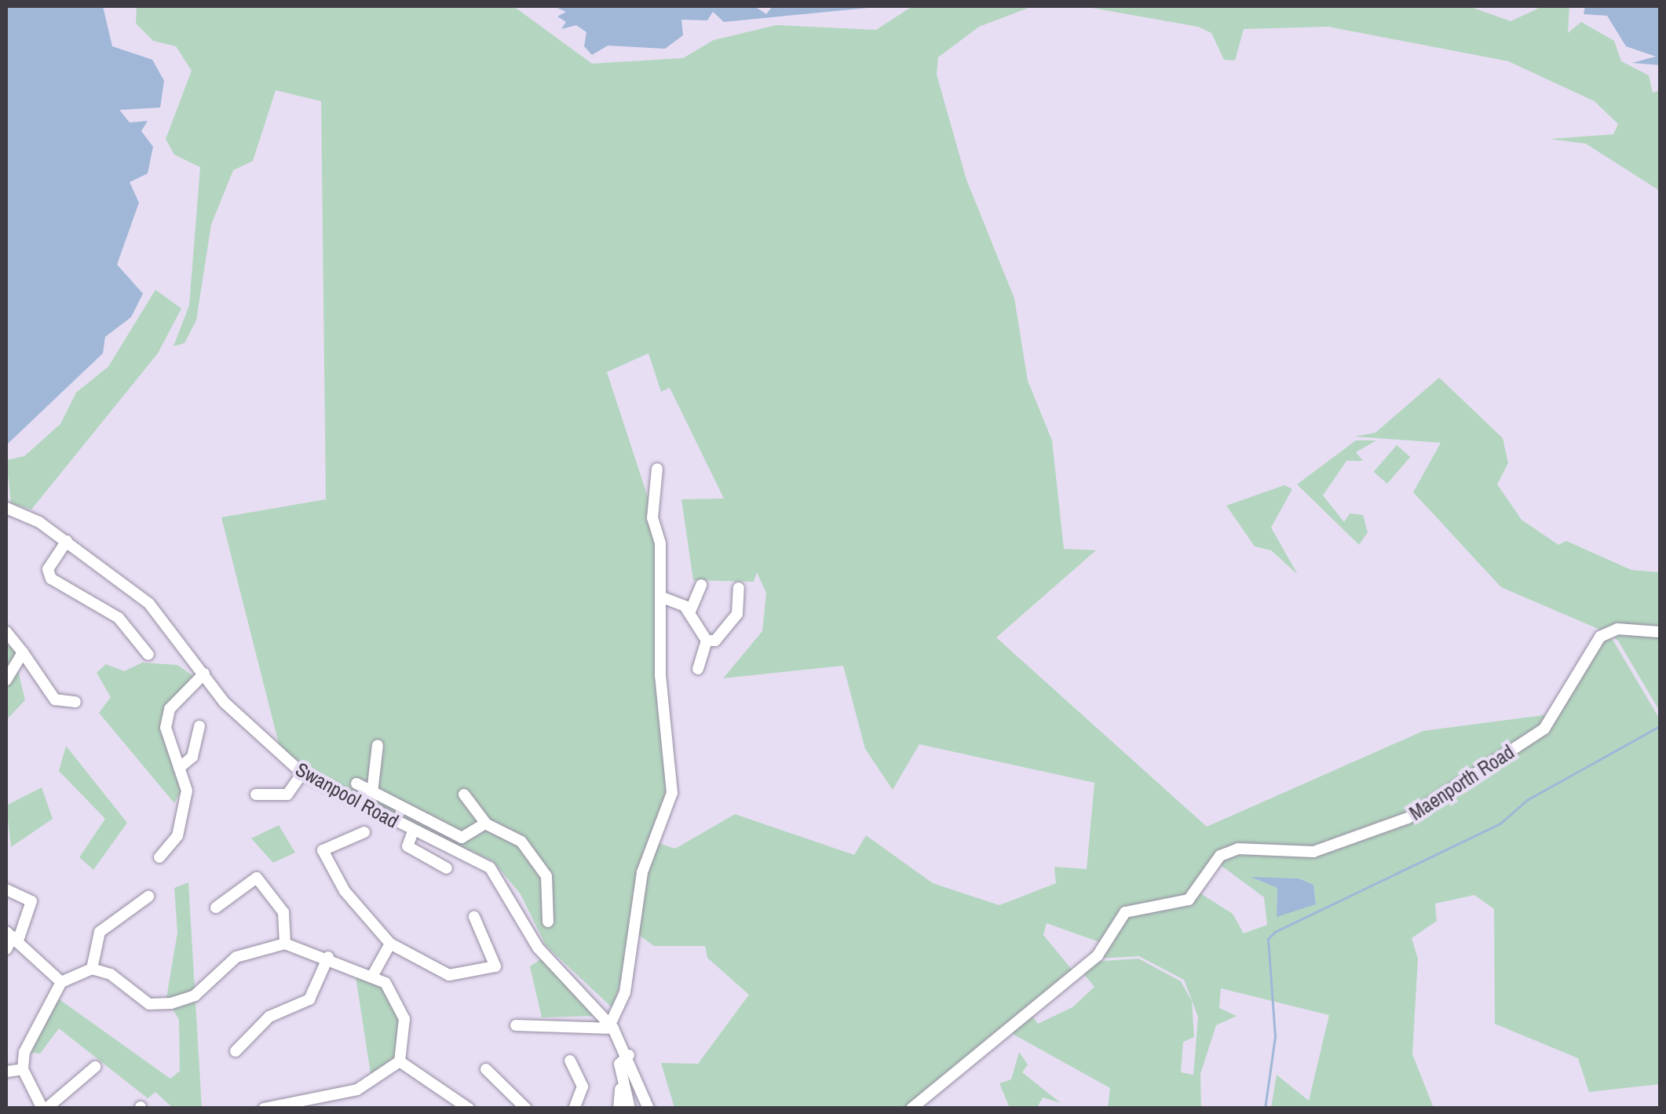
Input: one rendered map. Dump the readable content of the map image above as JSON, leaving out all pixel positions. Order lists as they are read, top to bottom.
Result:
{
  "streets": {
    "street": ["Maenporth Road", "Swanpool Road"]
  }
}
